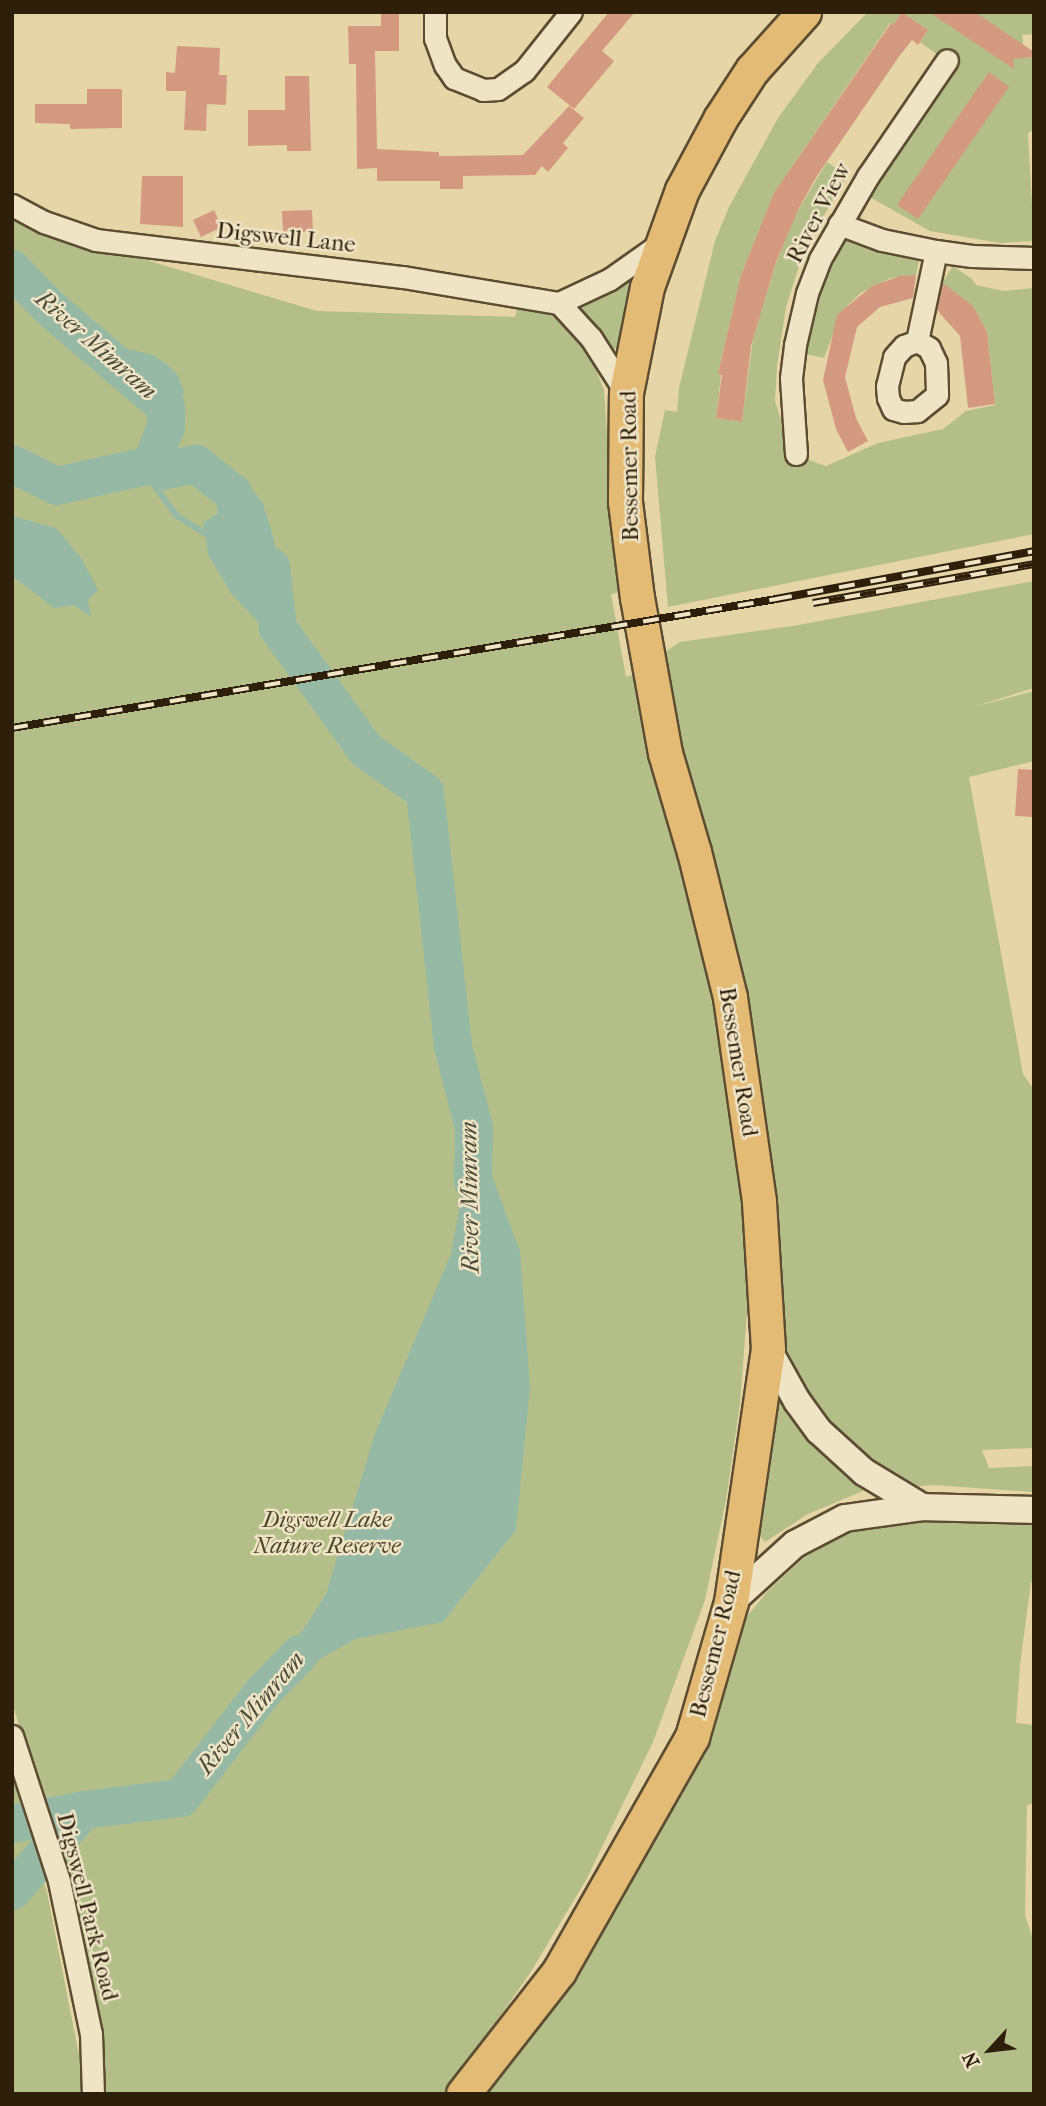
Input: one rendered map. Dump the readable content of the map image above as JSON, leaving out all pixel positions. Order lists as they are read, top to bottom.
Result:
{
  "streets": {
    "main road": ["Bessemer Road"],
    "street": ["River View", "Digswell Lane", "Digswell Park Road"]
  },
  "water": ["River Mimram"],
  "parks": ["Digswell Lake Nature Reserve"],
  "north": "bottom left"
}
